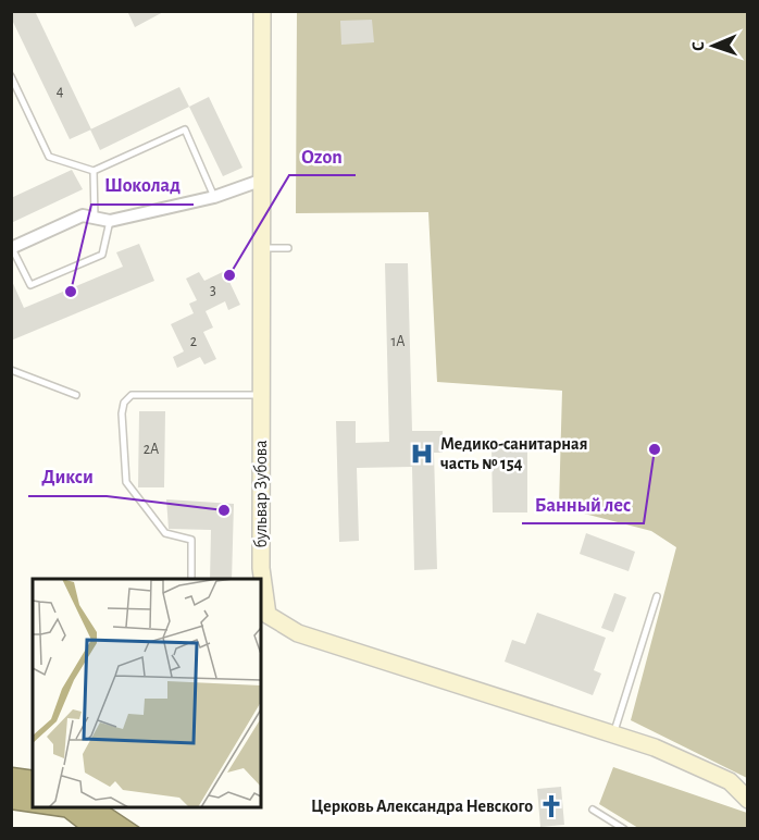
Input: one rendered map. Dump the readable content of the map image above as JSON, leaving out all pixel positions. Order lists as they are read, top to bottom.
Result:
{
  "streets": {
    "street": ["бульвар Зубова"]
  },
  "places": {
    "other": [
      "Ozon",
      "Шоколад",
      "Банный лес",
      "Дикси"
    ],
    "hospital": ["Медико-санитарная часть № 154"],
    "church": ["Церковь Александра Невского"]
  },
  "house_numbers": [
    "4",
    "3",
    "2",
    "1А",
    "2А"
  ],
  "north": "left"
}
